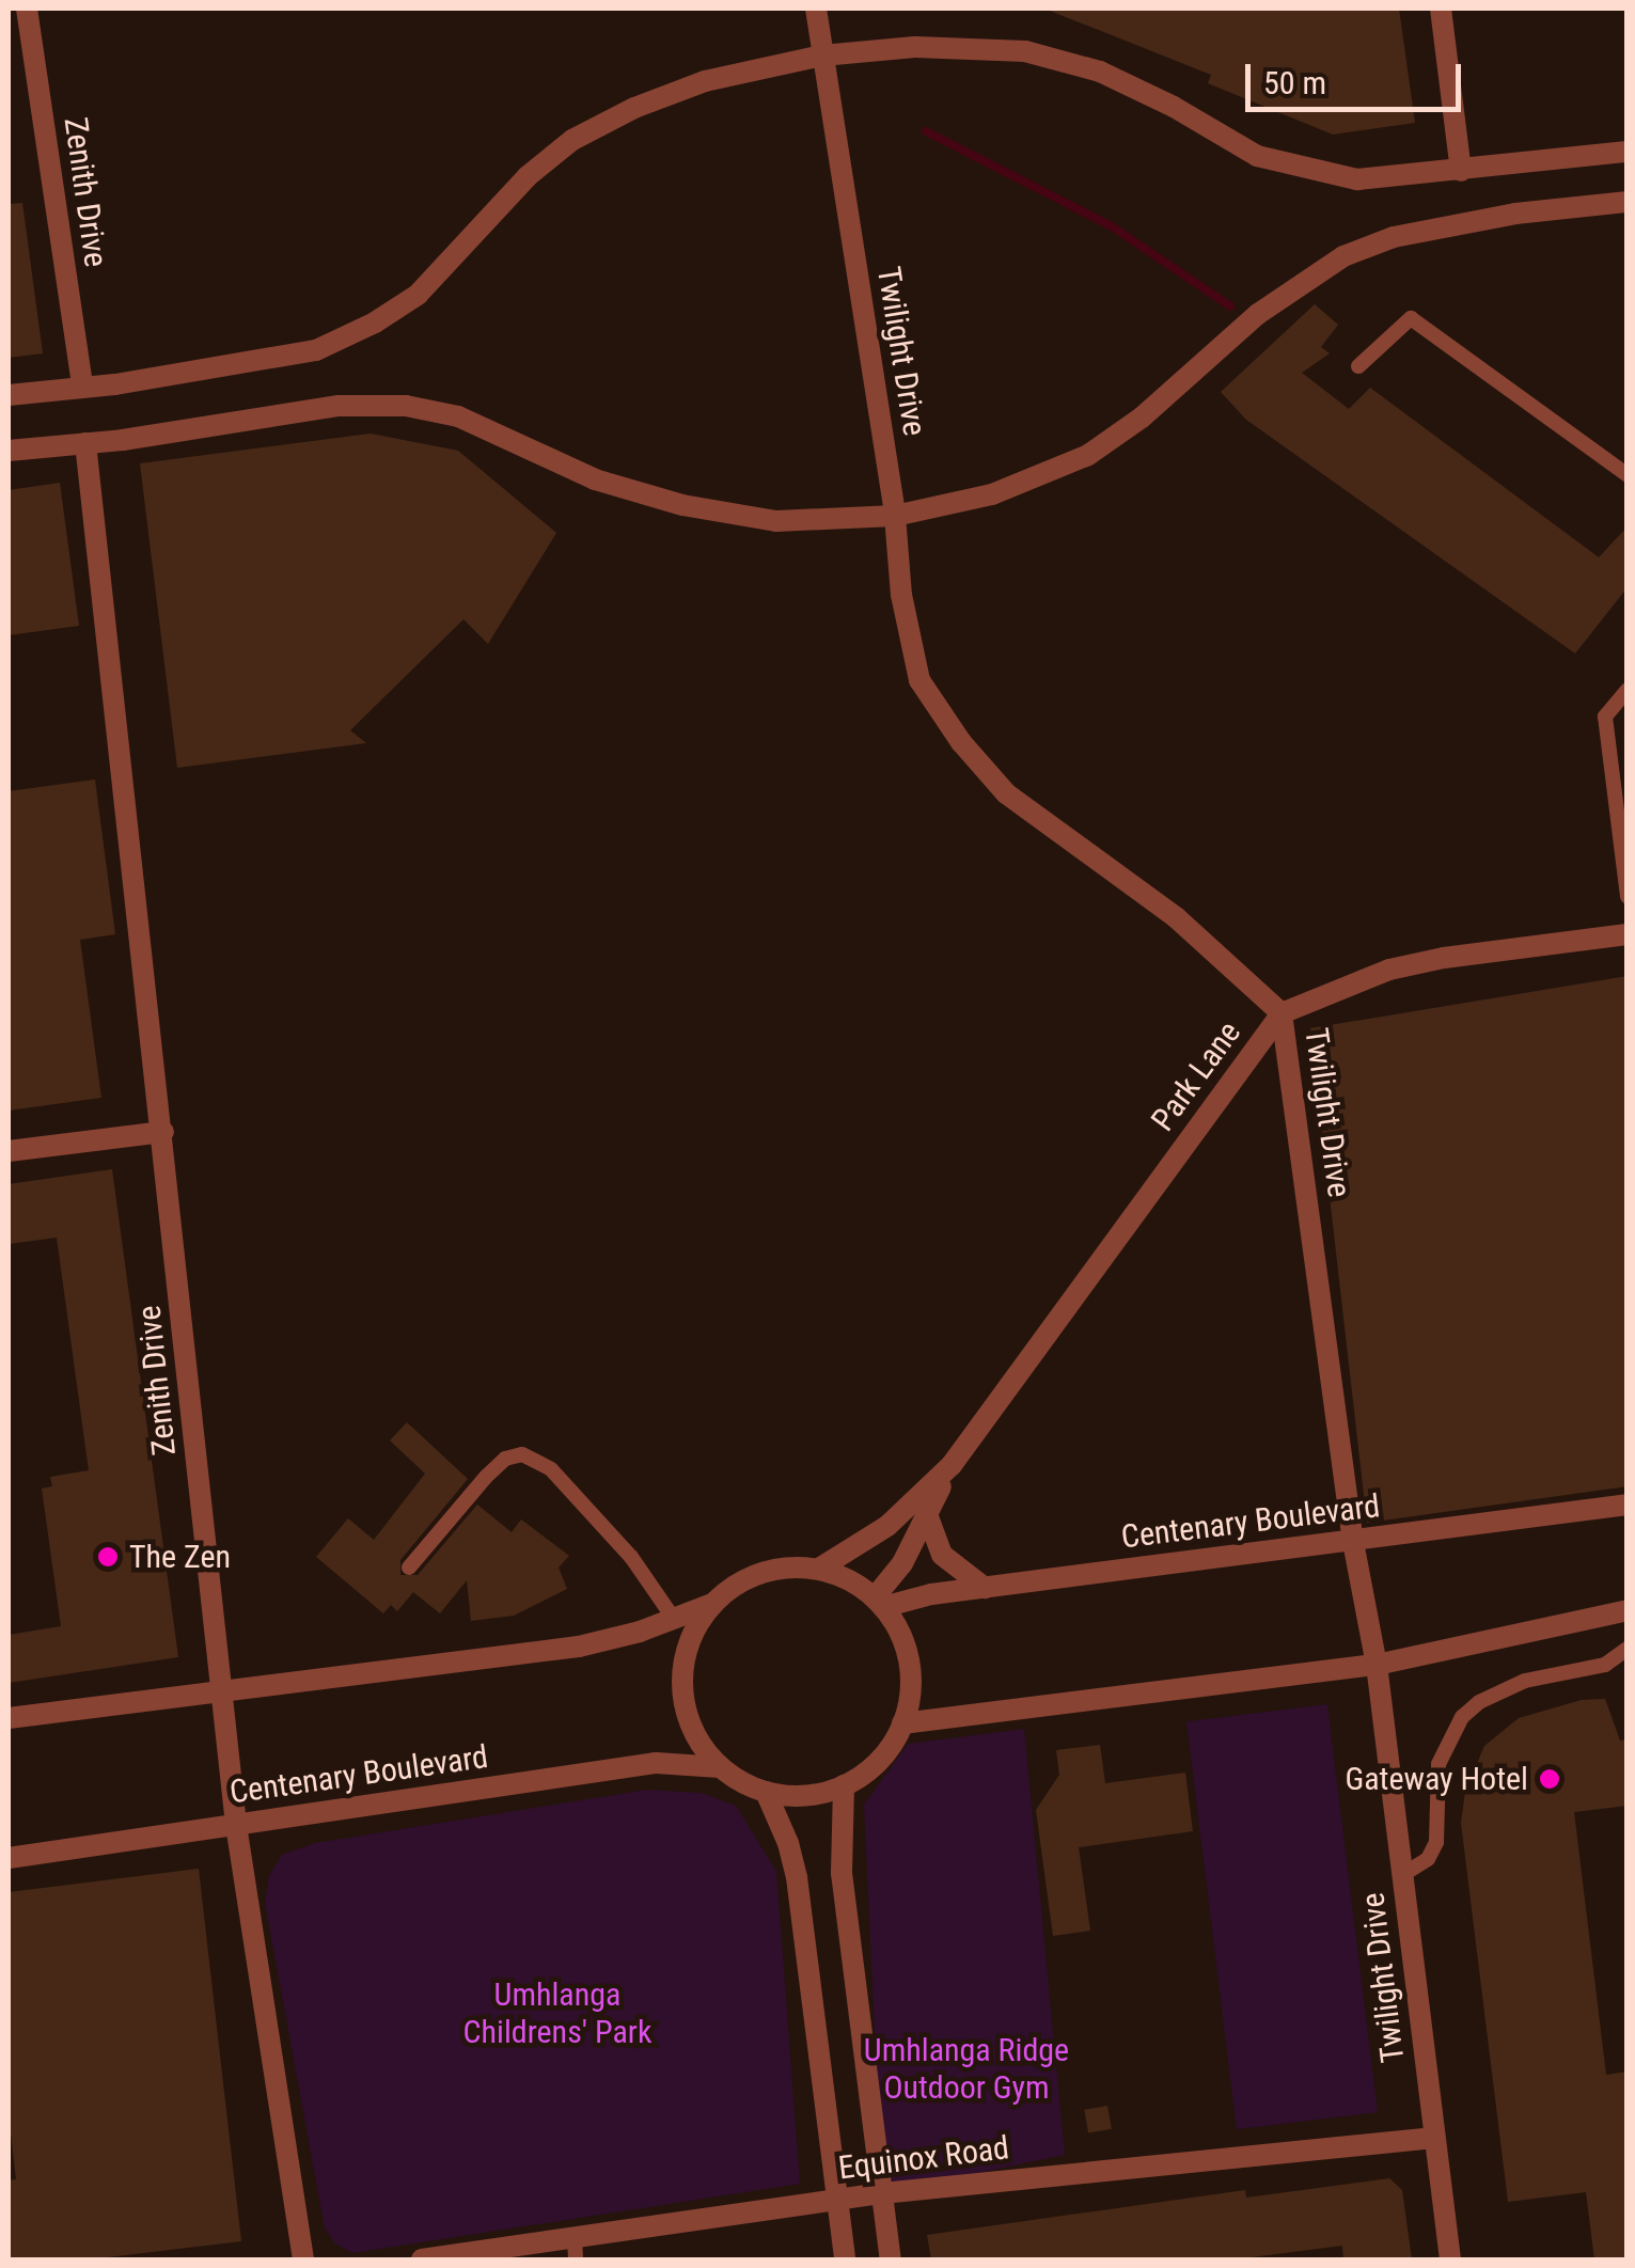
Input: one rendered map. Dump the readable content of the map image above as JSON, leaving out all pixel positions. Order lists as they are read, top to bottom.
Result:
{
  "streets": {
    "street": [
      "Zenith Drive",
      "Twilight Drive",
      "Park Lane",
      "Centenary Boulevard",
      "Equinox Road"
    ]
  },
  "crossings": [
    ["Zenith Drive", "Centenary Boulevard"],
    ["Twilight Drive", "Park Lane"],
    ["Twilight Drive", "Centenary Boulevard"],
    ["Twilight Drive", "Equinox Road"],
    ["Park Lane", "Centenary Boulevard"]
  ],
  "parks": ["Umhlanga Childrens' Park", "Umhlanga Ridge Outdoor Gym"],
  "places": ["The Zen", "Gateway Hotel"],
  "scale_bar": "50 m"
}
